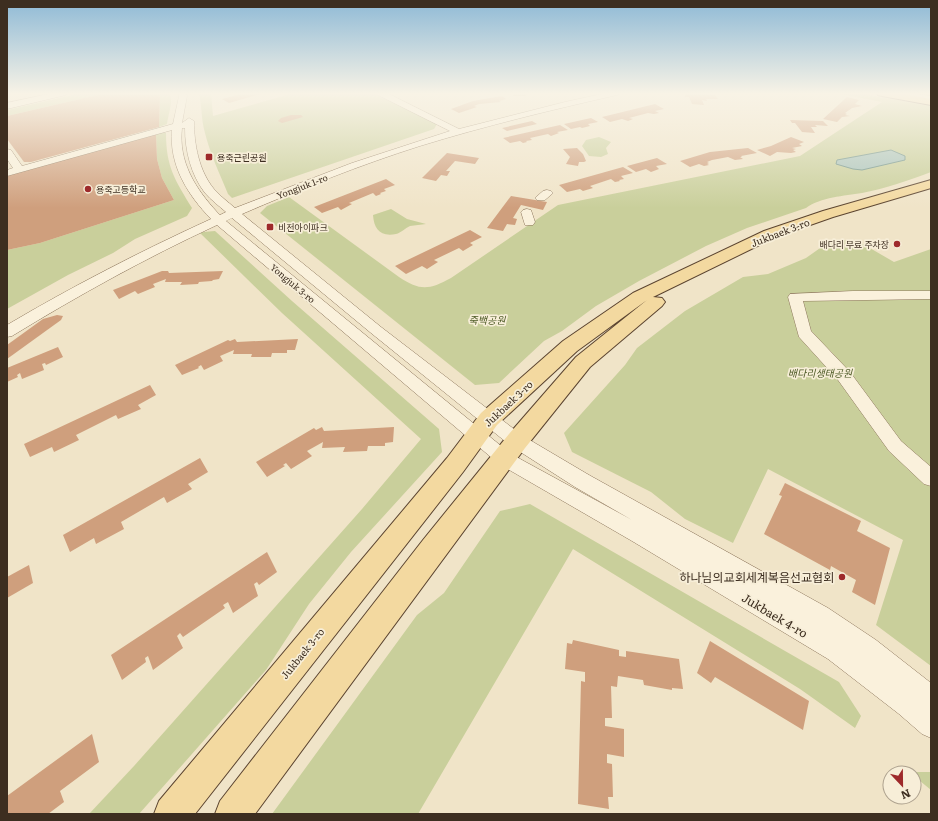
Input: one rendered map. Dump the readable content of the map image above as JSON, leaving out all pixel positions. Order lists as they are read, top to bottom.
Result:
{
  "streets": {
    "main road": ["Jukbaek 3-ro"],
    "street": ["Yongjuk 1-ro", "Yongjuk 3-ro", "Jukbaek 4-ro"]
  },
  "crossings": [
    ["Yongjuk 1-ro", "Yongjuk 3-ro"],
    ["Jukbaek 3-ro", "Yongjuk 3-ro"],
    ["Jukbaek 3-ro", "Jukbaek 4-ro"]
  ],
  "parks": ["죽백공원", "배다리생태공원"],
  "places": {
    "transit": ["용죽근린공원", "비전아이파크"],
    "other": ["용죽고등학교", "배다리 무료 주차장", "하나님의교회세계복음선교협회"]
  },
  "north": "bottom"
}
